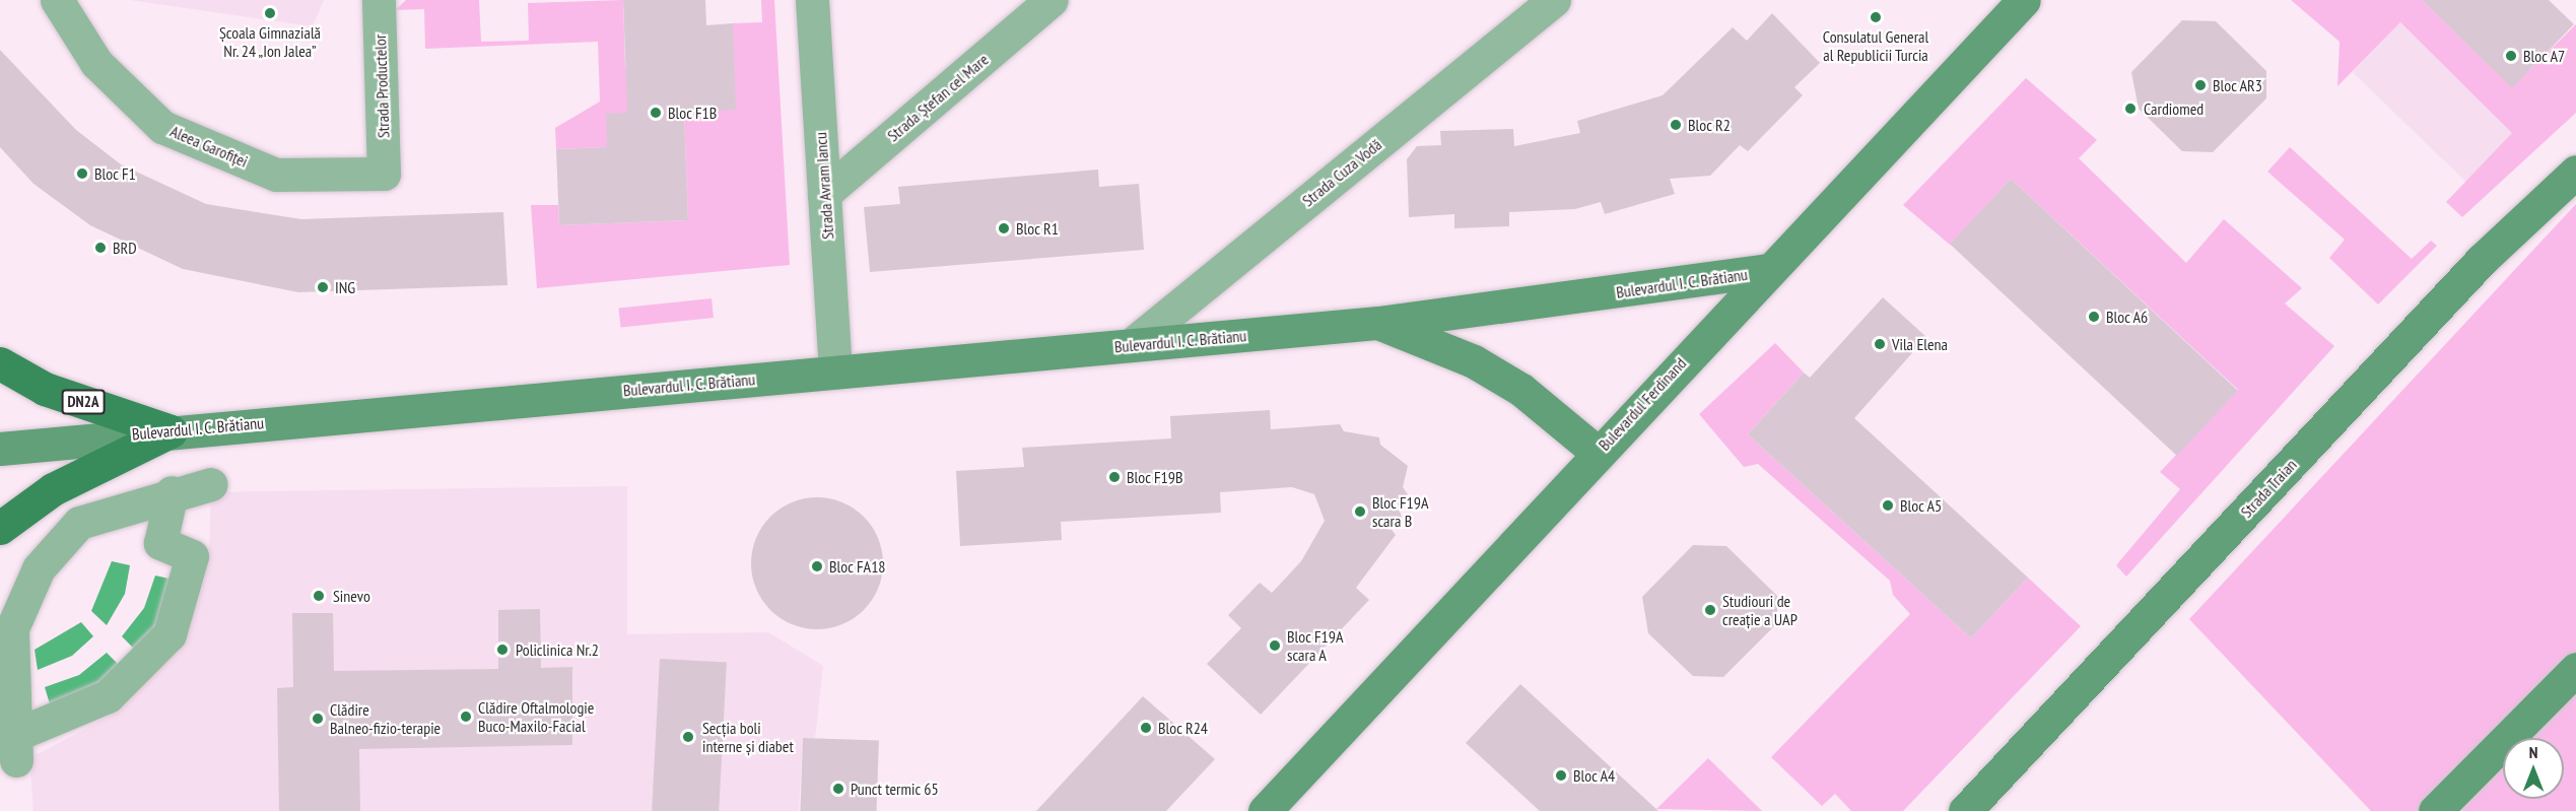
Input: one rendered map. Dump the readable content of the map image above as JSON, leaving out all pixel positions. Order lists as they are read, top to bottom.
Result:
{
  "streets": {
    "main road": [
      "Bulevardul I. C. Brătianu",
      "DN2A",
      "Bulevardul Ferdinand",
      "Strada Traian"
    ],
    "street": [
      "Strada Productelor",
      "Strada Ștefan cel Mare",
      "Aleea Garofiței",
      "Strada Cuza Vodă",
      "Strada Avram Iancu"
    ]
  },
  "crossings": [
    ["Strada Productelor", "Aleea Garofiței"],
    ["Strada Ștefan cel Mare", "Strada Avram Iancu"],
    ["Strada Cuza Vodă", "Bulevardul I. C. Brătianu"],
    ["Strada Avram Iancu", "Bulevardul I. C. Brătianu"],
    ["Bulevardul I. C. Brătianu", "DN2A"],
    ["Bulevardul I. C. Brătianu", "Bulevardul Ferdinand"]
  ],
  "places": [
    "Școala Gimnazială Nr. 24 „Ion Jalea”",
    "Consulatul General al Republicii Turcia",
    "Bloc A7",
    "Bloc AR3",
    "Cardiomed",
    "Bloc F1B",
    "Bloc R2",
    "Bloc F1",
    "Bloc R1",
    "BRD",
    "ING",
    "Bloc A6",
    "Vila Elena",
    "Bloc F19B",
    "Bloc A5",
    "Bloc F19A scara B",
    "Bloc FA18",
    "Sinevo",
    "Studiouri de creație a UAP",
    "Bloc F19A scara A",
    "Policlinica Nr.2",
    "Clădire Oftalmologie Buco-Maxilo-Facial",
    "Clădire Balneo-fizio-terapie",
    "Bloc R24",
    "Secția boli interne și diabet",
    "Bloc A4",
    "Punct termic 65"
  ],
  "north": "top"
}
